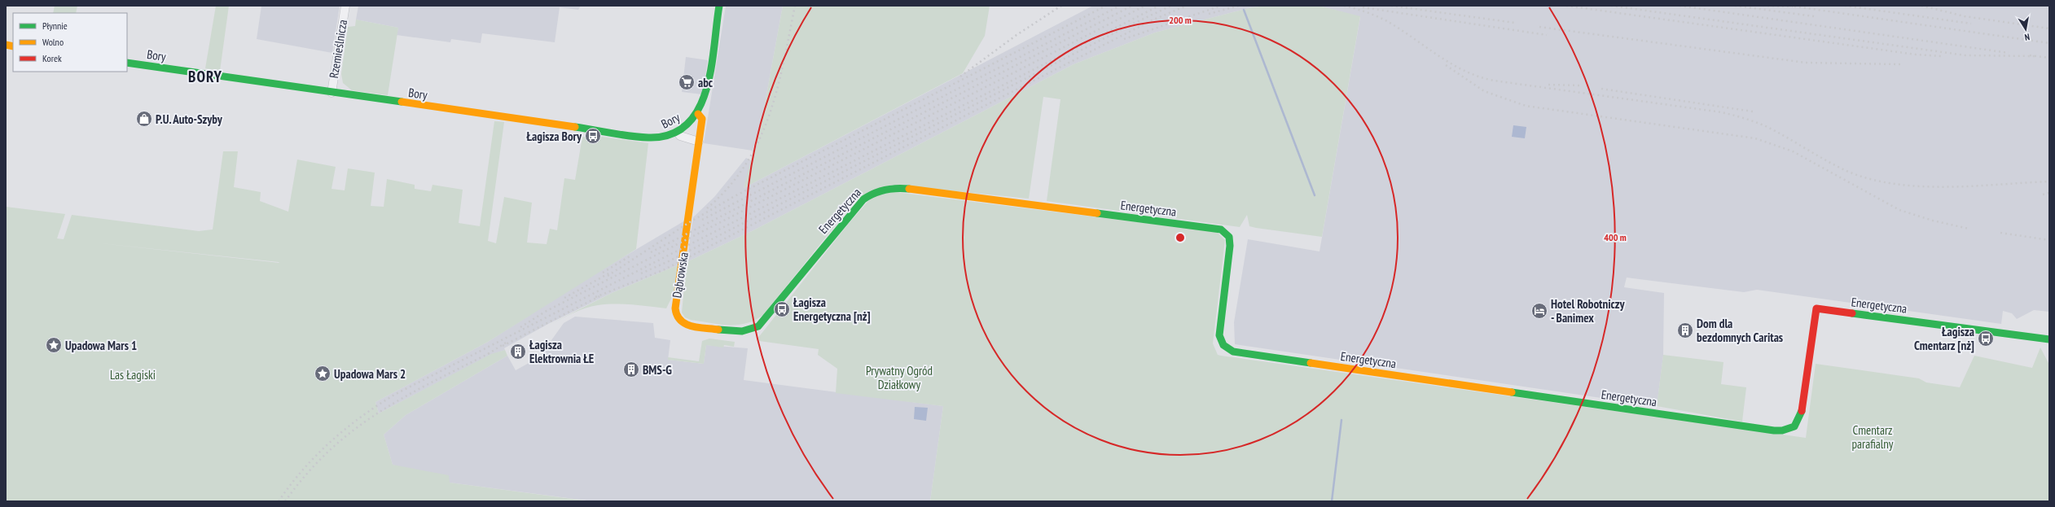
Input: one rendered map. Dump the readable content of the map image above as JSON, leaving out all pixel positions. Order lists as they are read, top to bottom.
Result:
{
  "streets": {
    "street": [
      "Rzemieślnicza",
      "Bory",
      "Energetyczna",
      "Dąbrowska"
    ]
  },
  "crossings": [
    ["Rzemieślnicza", "Bory"],
    ["Bory", "Dąbrowska"],
    ["Energetyczna", "Dąbrowska"]
  ],
  "districts": ["BORY"],
  "parks": ["Prywatny Ogród Działkowy", "Las Łagiski", "Cmentarz parafialny"],
  "places": {
    "supermarket": ["abc"],
    "shop": ["P.U. Auto-Szyby"],
    "bus stop": ["Łagisza Bory", "Łagisza Energetyczna [nż]", "Łagisza Cmentarz [nż]"],
    "hotel": ["Hotel Robotniczy - Banimex"],
    "building": ["Dom dla bezdomnych Caritas", "Łagisza Elektrownia ŁE", "BMS-G"],
    "place": ["Upadowa Mars 1", "Upadowa Mars 2"]
  },
  "legend": ["Płynnie", "Wolno", "Korek"],
  "north": "bottom",
  "rings": ["200 m", "400 m"]
}
